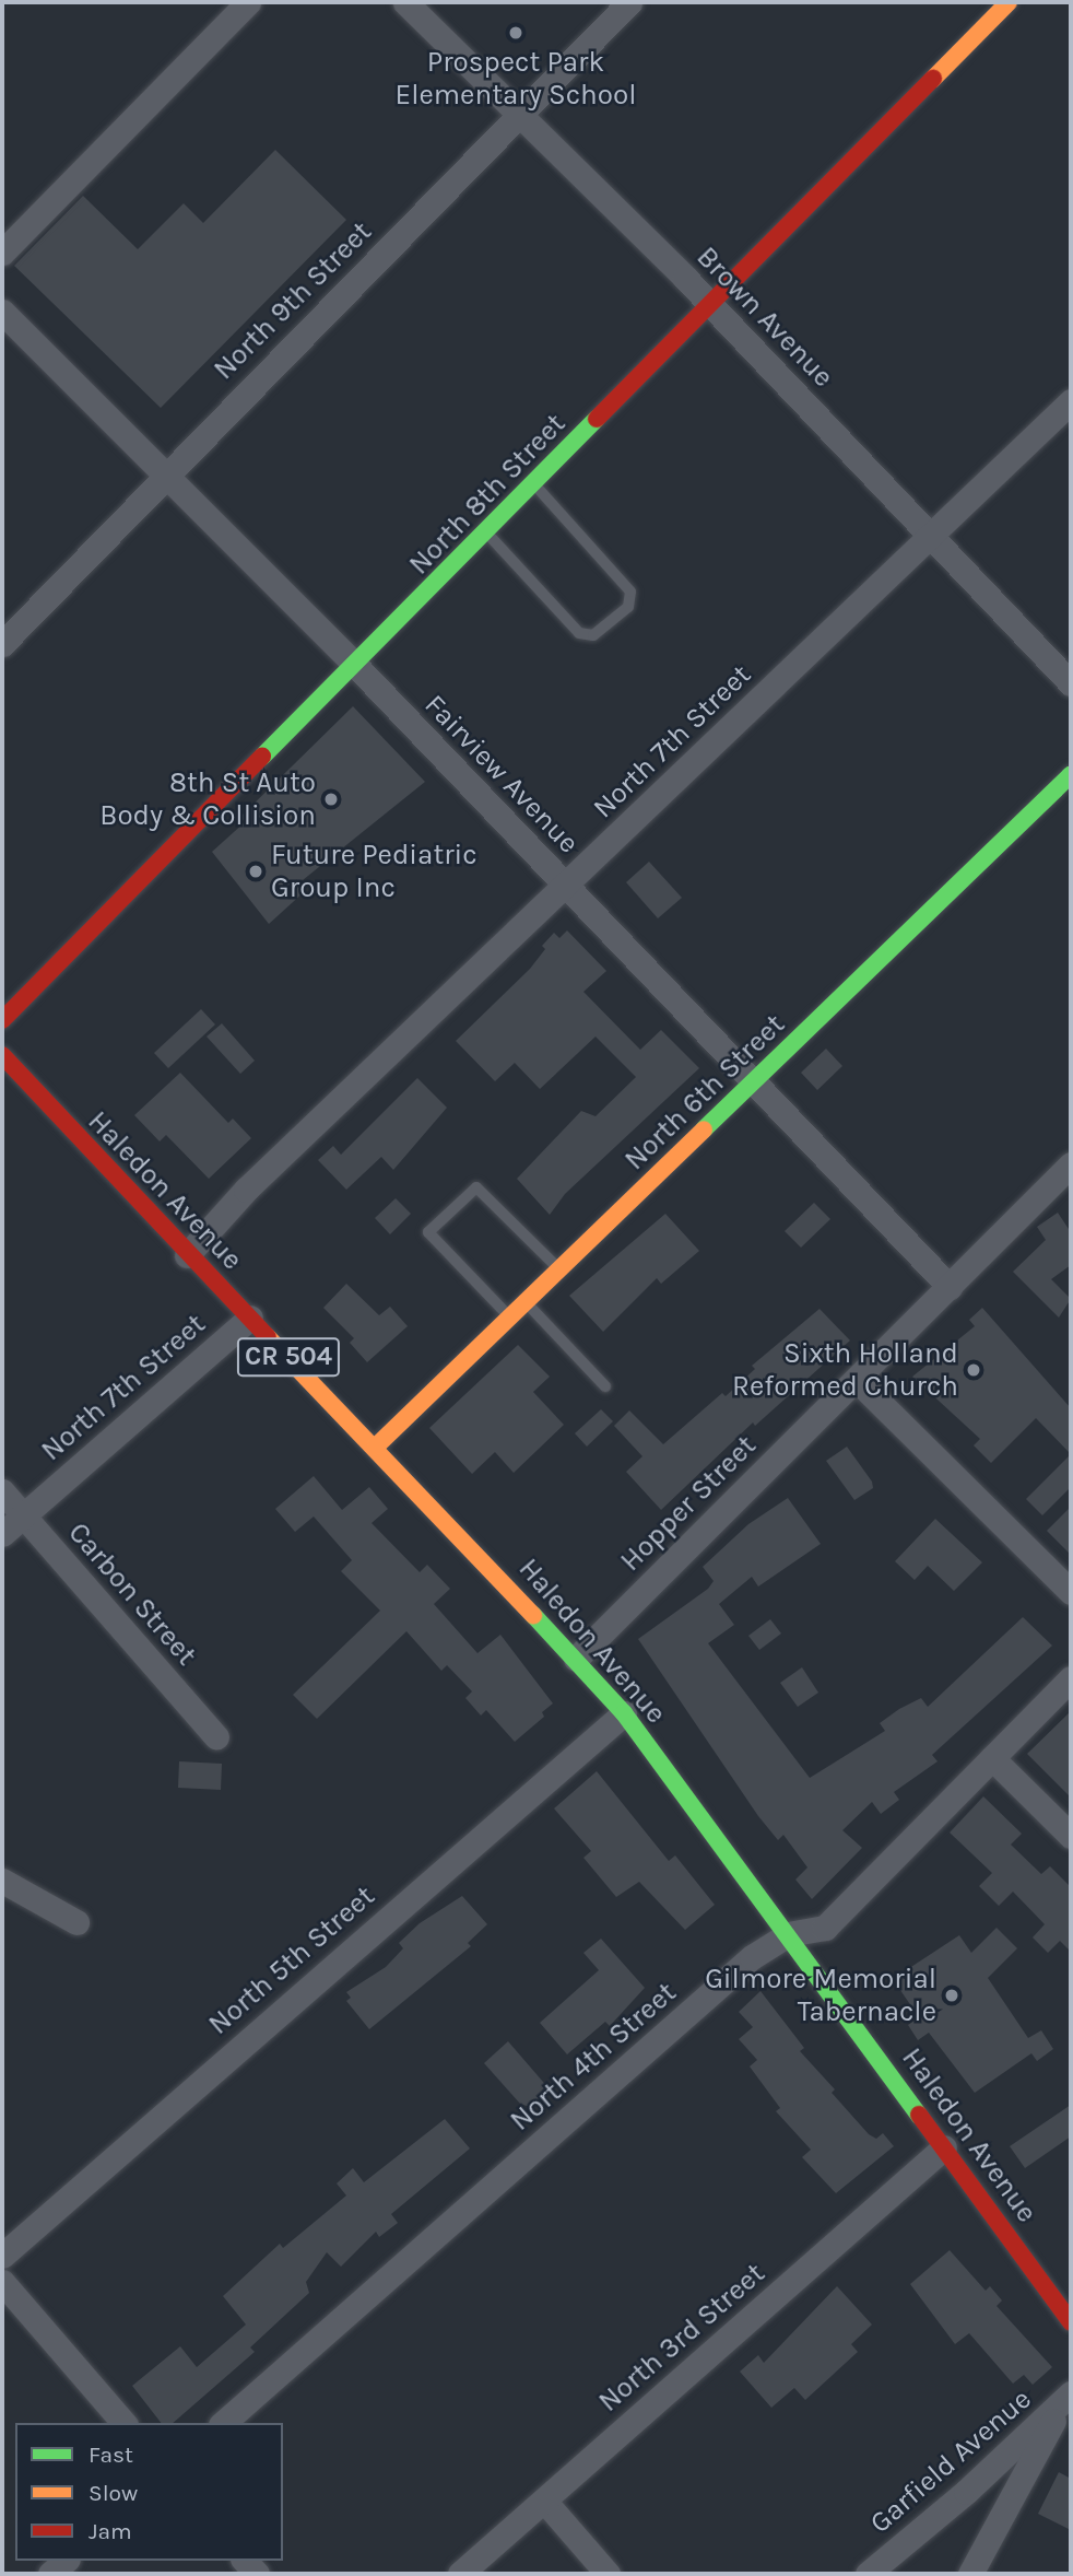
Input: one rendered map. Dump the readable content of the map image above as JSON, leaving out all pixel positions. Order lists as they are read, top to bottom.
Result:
{
  "streets": {
    "main road": [
      "North 8th Street",
      "North 6th Street",
      "Haledon Avenue",
      "CR 504"
    ],
    "street": [
      "North 9th Street",
      "Brown Avenue",
      "North 7th Street",
      "Fairview Avenue",
      "Hopper Street",
      "Carbon Street",
      "North 5th Street",
      "North 4th Street",
      "North 3rd Street",
      "Garfield Avenue"
    ]
  },
  "crossings": [
    ["North 9th Street", "Brown Avenue"],
    ["North 9th Street", "Fairview Avenue"],
    ["Brown Avenue", "North 8th Street"],
    ["Brown Avenue", "North 7th Street"],
    ["North 8th Street", "Fairview Avenue"],
    ["North 7th Street", "Fairview Avenue"],
    ["North 7th Street", "Haledon Avenue"],
    ["North 7th Street", "Carbon Street"],
    ["Fairview Avenue", "North 6th Street"],
    ["Fairview Avenue", "Hopper Street"],
    ["North 6th Street", "Haledon Avenue"],
    ["Haledon Avenue", "Hopper Street"],
    ["Haledon Avenue", "North 5th Street"],
    ["Haledon Avenue", "North 4th Street"],
    ["Haledon Avenue", "North 3rd Street"]
  ],
  "places": [
    "Prospect Park Elementary School",
    "8th St Auto Body & Collision",
    "Future Pediatric Group Inc",
    "Sixth Holland Reformed Church",
    "Gilmore Memorial Tabernacle"
  ],
  "legend": ["Fast", "Slow", "Jam"]
}
